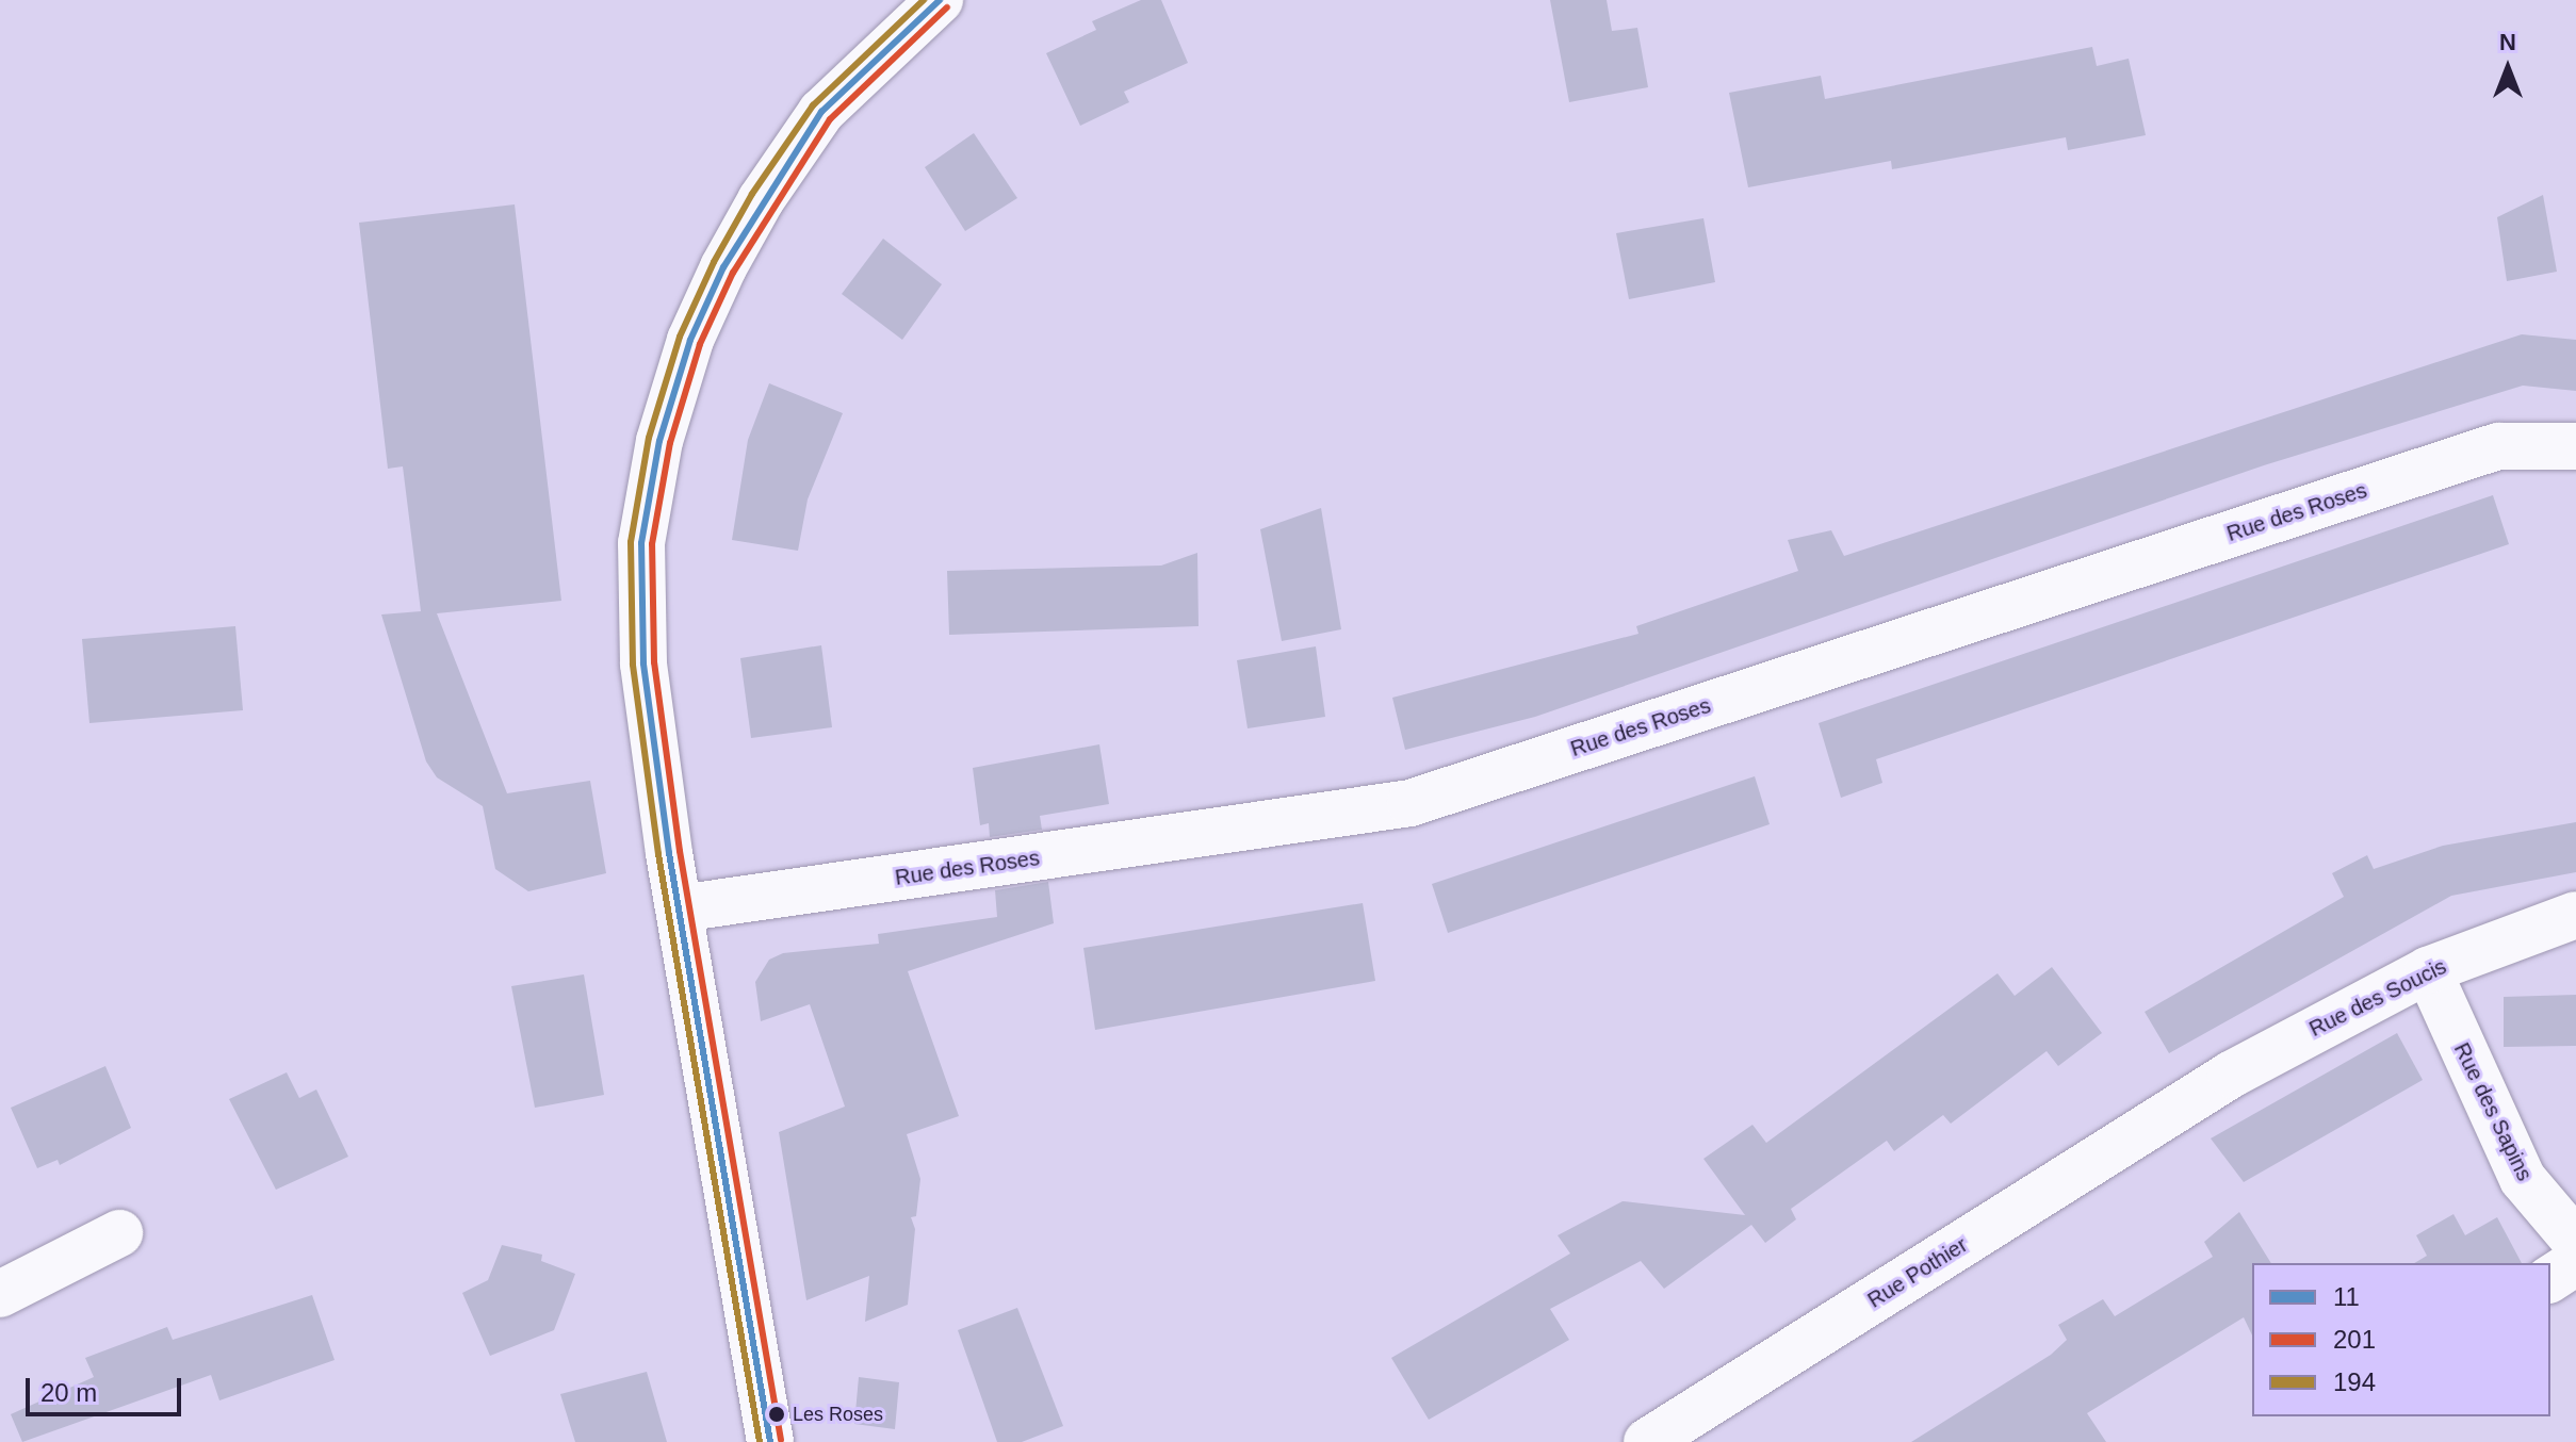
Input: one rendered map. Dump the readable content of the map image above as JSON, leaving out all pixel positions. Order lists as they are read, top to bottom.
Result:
{
  "streets": {
    "street": [
      "Rue des Roses",
      "Rue des Soucis",
      "Rue des Sapins",
      "Rue Pothier"
    ]
  },
  "crossings": [
    ["Rue des Soucis", "Rue des Sapins"],
    ["Rue des Soucis", "Rue Pothier"]
  ],
  "places": ["Les Roses"],
  "lines": ["transit line 11", "transit line 194", "transit line 201"],
  "legend": ["11", "201", "194"],
  "scale_bar": "20 m",
  "north": "top"
}
